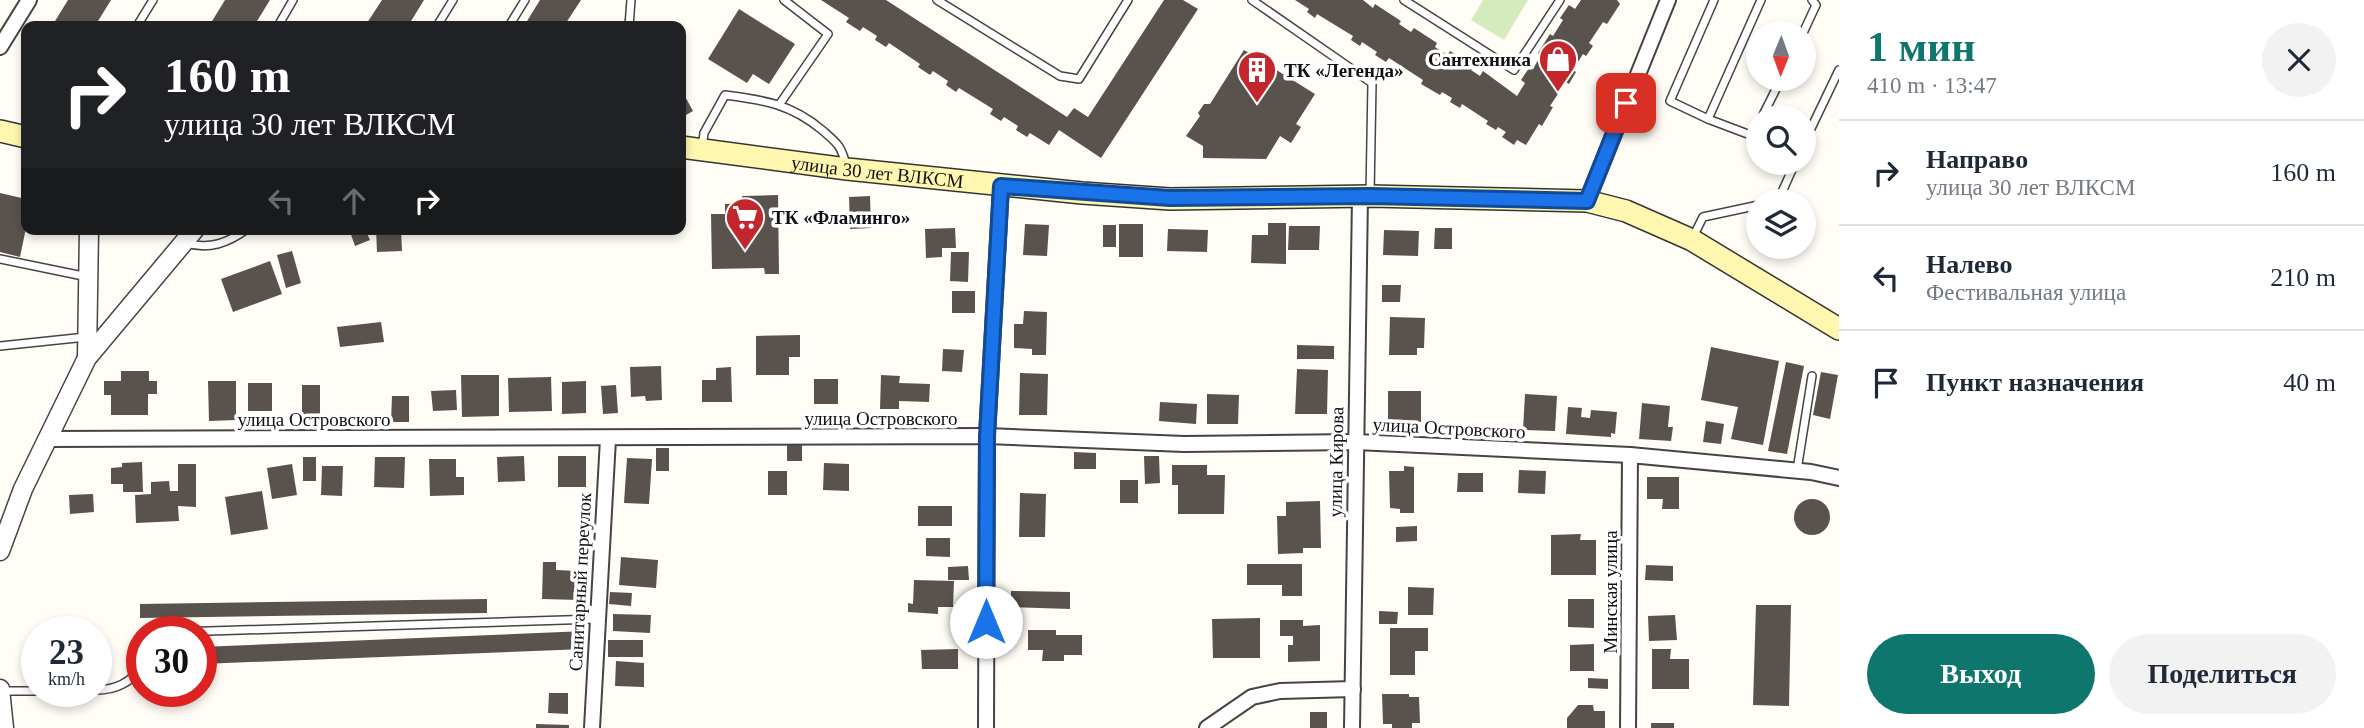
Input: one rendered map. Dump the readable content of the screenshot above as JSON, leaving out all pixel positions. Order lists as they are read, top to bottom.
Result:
{
  "streets": {
    "main road": ["улица 30 лет ВЛКСМ"],
    "street": [
      "улица Островского",
      "улица Кирова",
      "Санитарный переулок",
      "Минская улица"
    ]
  },
  "crossings": [
    ["улица 30 лет ВЛКСМ", "улица Кирова"],
    ["улица Островского", "улица Кирова"],
    ["улица Островского", "Санитарный переулок"],
    ["улица Островского", "Минская улица"]
  ],
  "places": {
    "shop": ["Сантехника"],
    "building": ["ТК «Легенда»"],
    "supermarket": ["ТК «Фламинго»"]
  },
  "north": "bottom",
  "page": {
    "heading": ["1 мин", "410 m · 13:47"],
    "turn": ["160 m", "улица 30 лет ВЛКСМ"],
    "list": [
      {
        "name": "Направо",
        "note": "улица 30 лет ВЛКСМ",
        "value": "160 m"
      },
      {
        "name": "Налево",
        "note": "Фестивальная улица",
        "value": "210 m"
      },
      {
        "name": "Пункт назначения",
        "value": "40 m"
      }
    ],
    "speed": "23 km/h",
    "limit": "30",
    "buttons": ["Выход", "Поделиться"]
  }
}
